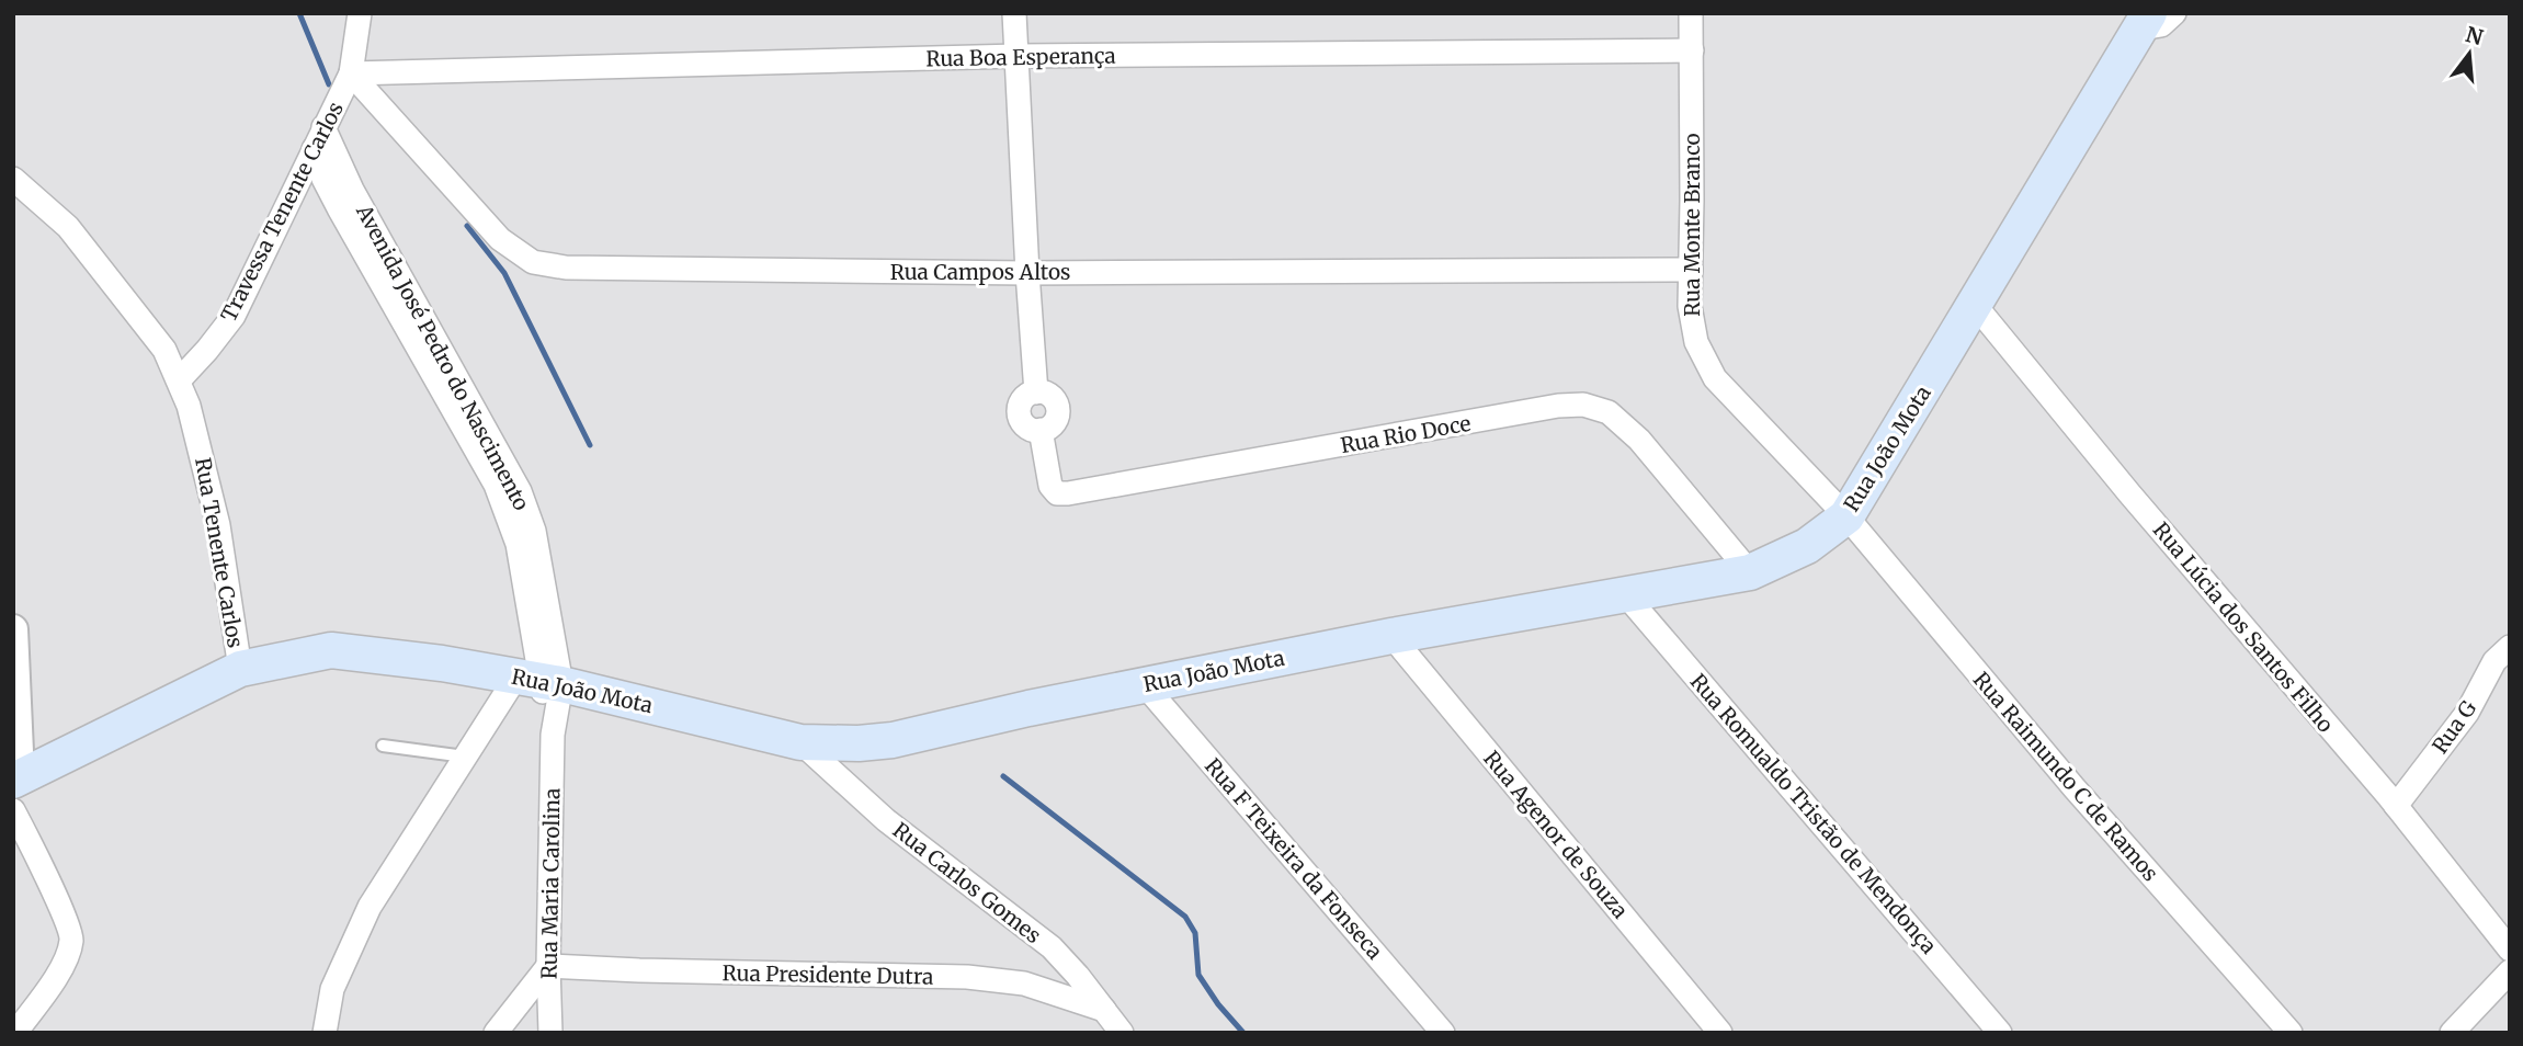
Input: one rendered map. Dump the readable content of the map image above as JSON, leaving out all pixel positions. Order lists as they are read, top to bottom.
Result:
{
  "streets": {
    "main road": ["Rua João Mota"],
    "street": [
      "Rua Boa Esperança",
      "Travessa Tenente Carlos",
      "Rua Monte Branco",
      "Rua Campos Altos",
      "Avenida José Pedro do Nascimento",
      "Rua Rio Doce",
      "Rua Tenente Carlos",
      "Rua Lúcia dos Santos Filho",
      "Rua G",
      "Rua Raimundo C de Ramos",
      "Rua Romualdo Tristão de Mendonça",
      "Rua Agenor de Souza",
      "Rua F Teixeira da Fonseca",
      "Rua Carlos Gomes",
      "Rua Maria Carolina",
      "Rua Presidente Dutra"
    ]
  },
  "crossings": [
    ["Rua Boa Esperança", "Travessa Tenente Carlos"],
    ["Rua Boa Esperança", "Rua Monte Branco"],
    ["Rua Boa Esperança", "Rua Campos Altos"],
    ["Travessa Tenente Carlos", "Rua Campos Altos"],
    ["Travessa Tenente Carlos", "Avenida José Pedro do Nascimento"],
    ["Travessa Tenente Carlos", "Rua Tenente Carlos"],
    ["Rua Monte Branco", "Rua Campos Altos"],
    ["Rua Monte Branco", "Rua João Mota"],
    ["Rua Monte Branco", "Rua Raimundo C de Ramos"],
    ["Rua Campos Altos", "Rua Rio Doce"],
    ["Avenida José Pedro do Nascimento", "Rua João Mota"],
    ["Avenida José Pedro do Nascimento", "Rua Maria Carolina"],
    ["Rua Rio Doce", "Rua João Mota"],
    ["Rua João Mota", "Rua Tenente Carlos"],
    ["Rua João Mota", "Rua Lúcia dos Santos Filho"],
    ["Rua João Mota", "Rua Raimundo C de Ramos"],
    ["Rua João Mota", "Rua Romualdo Tristão de Mendonça"],
    ["Rua João Mota", "Rua Agenor de Souza"],
    ["Rua João Mota", "Rua F Teixeira da Fonseca"],
    ["Rua João Mota", "Rua Carlos Gomes"],
    ["Rua João Mota", "Rua Maria Carolina"],
    ["Rua Lúcia dos Santos Filho", "Rua G"],
    ["Rua Carlos Gomes", "Rua Presidente Dutra"],
    ["Rua Maria Carolina", "Rua Presidente Dutra"]
  ],
  "north": "top"
}
